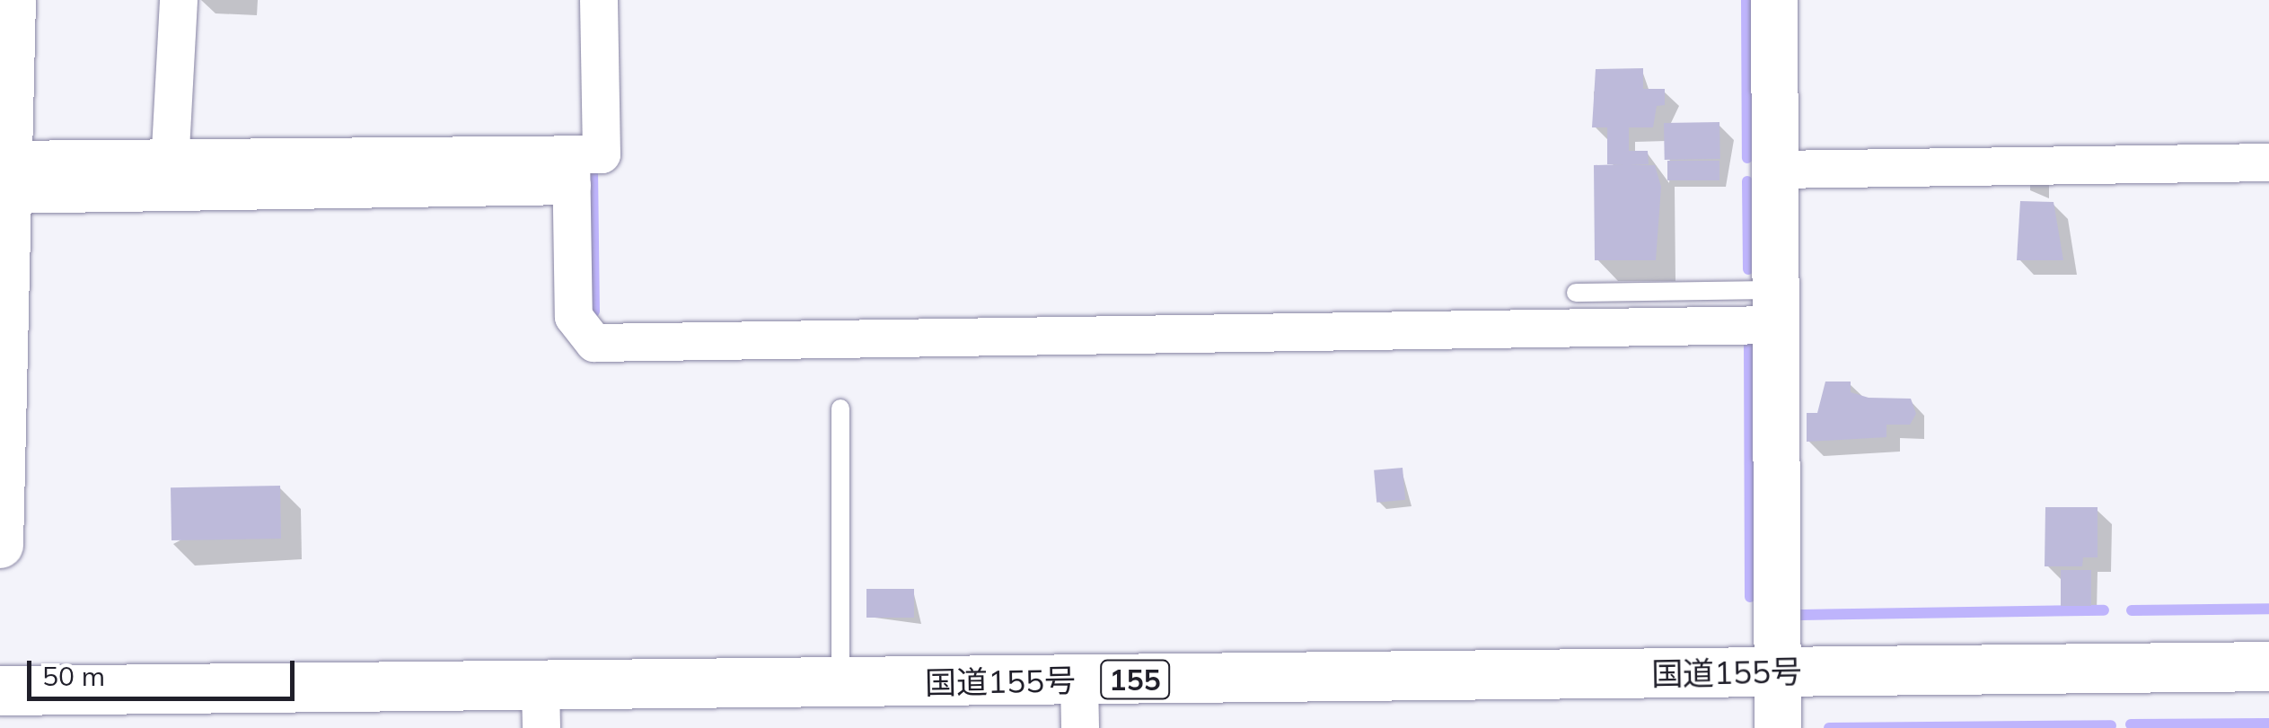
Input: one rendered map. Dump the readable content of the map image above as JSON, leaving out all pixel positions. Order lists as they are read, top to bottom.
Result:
{
  "streets": {
    "highway": ["国道155号", "155"]
  },
  "scale_bar": "50 m"
}
